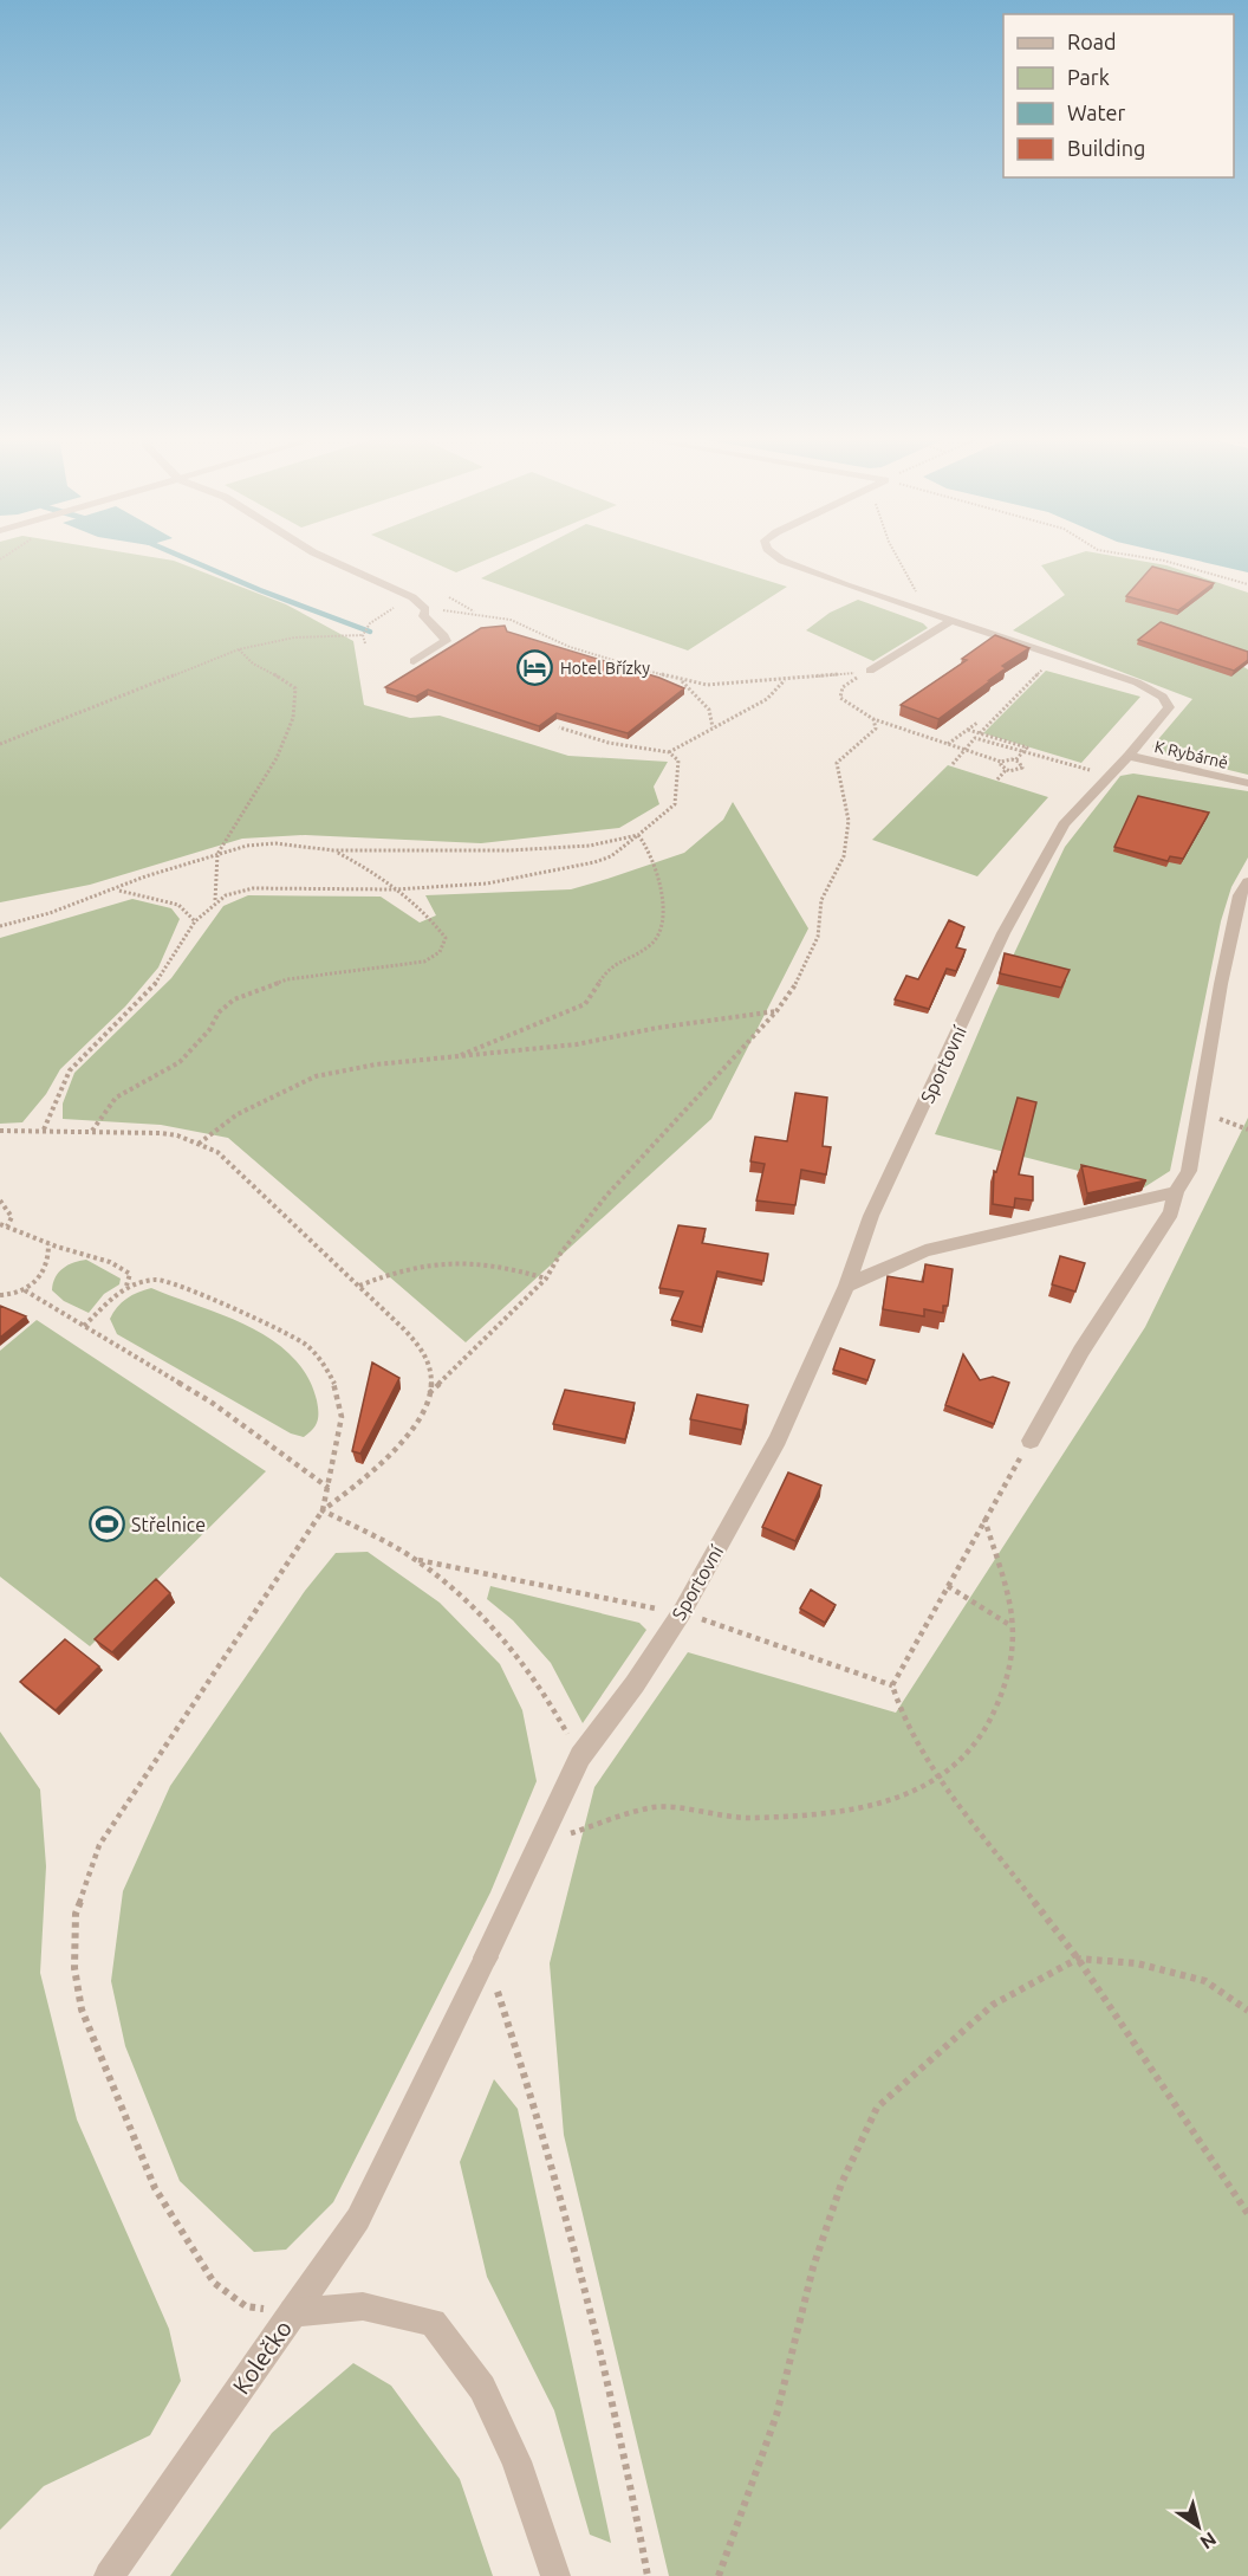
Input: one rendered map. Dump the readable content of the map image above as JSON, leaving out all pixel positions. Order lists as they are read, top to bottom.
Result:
{
  "streets": {
    "street": ["K Rybárně", "Sportovní", "Kolečko"]
  },
  "crossings": [
    ["K Rybárně", "Sportovní"],
    ["Sportovní", "Kolečko"]
  ],
  "places": {
    "hotel": ["Hotel Břízky"],
    "sports": ["Střelnice"]
  },
  "legend": [
    "Road",
    "Park",
    "Water",
    "Building"
  ],
  "north": "bottom right"
}
